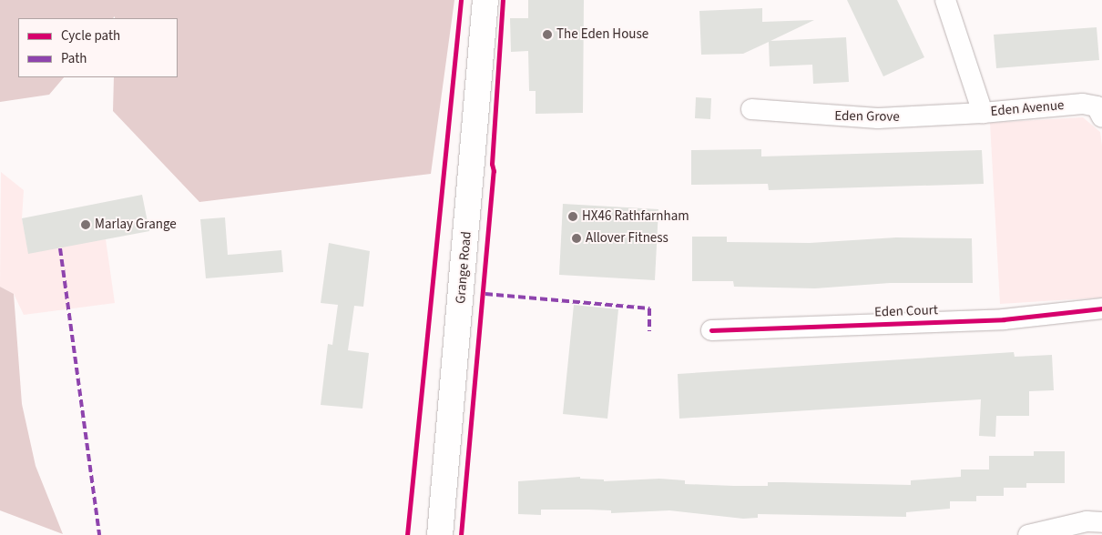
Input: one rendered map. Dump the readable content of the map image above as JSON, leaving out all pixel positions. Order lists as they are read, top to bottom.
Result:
{
  "streets": {
    "main road": ["Grange Road"],
    "street": ["Eden Avenue", "Eden Grove", "Eden Court"]
  },
  "crossings": [
    ["Eden Avenue", "Eden Grove"]
  ],
  "places": [
    "The Eden House",
    "HX46 Rathfarnham",
    "Marlay Grange",
    "Allover Fitness"
  ],
  "legend": ["Cycle path", "Path"]
}
